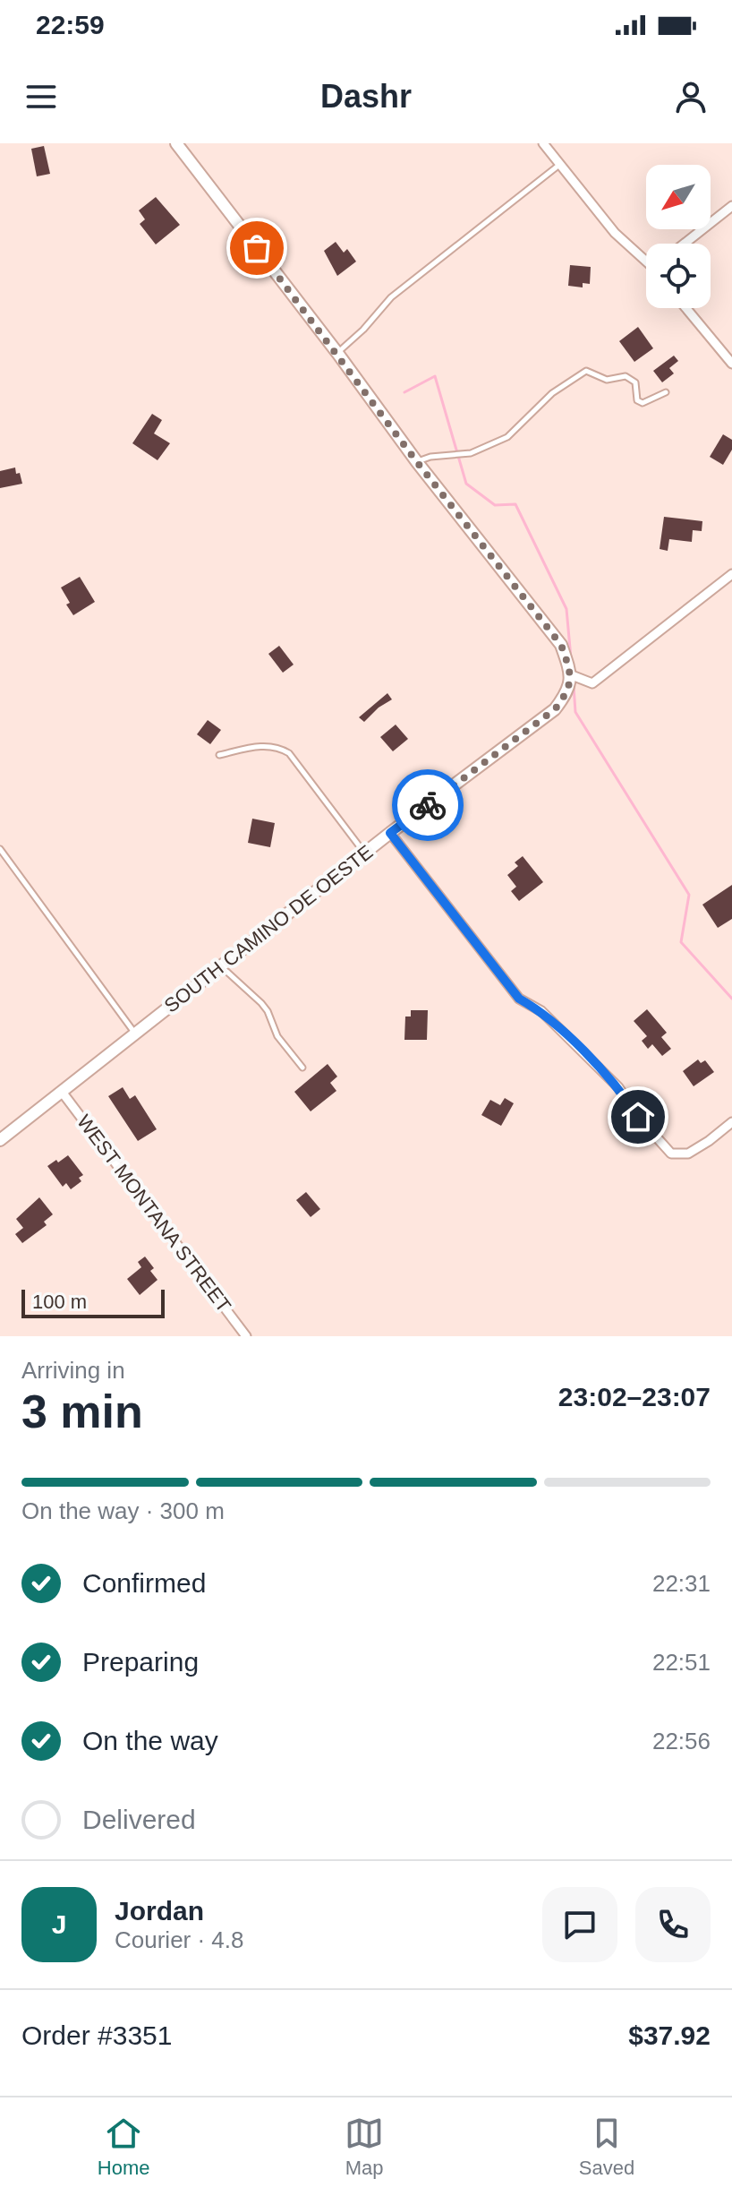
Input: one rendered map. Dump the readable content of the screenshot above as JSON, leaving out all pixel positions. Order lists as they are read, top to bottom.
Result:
{
  "streets": {
    "street": ["SOUTH CAMINO DE OESTE", "WEST MONTANA STREET"]
  },
  "crossings": [
    ["SOUTH CAMINO DE OESTE", "WEST MONTANA STREET"]
  ],
  "scale_bar": "100 m",
  "north": "bottom left",
  "page": {
    "status": "22:59",
    "header": "Dashr",
    "scale": "100 m",
    "heading": ["3 min", "Arriving in", "23:02–23:07"],
    "panel": [
      "Jordan",
      "Courier · 4.8",
      "Order #3351",
      "$37.92"
    ],
    "bar": "On the way · 300 m",
    "list": [
      ["Confirmed", "22:31"],
      ["Preparing", "22:51"],
      ["On the way", "22:56"],
      "Delivered"
    ],
    "round": "J",
    "tabs": ["Home", "Map", "Saved"]
  }
}
